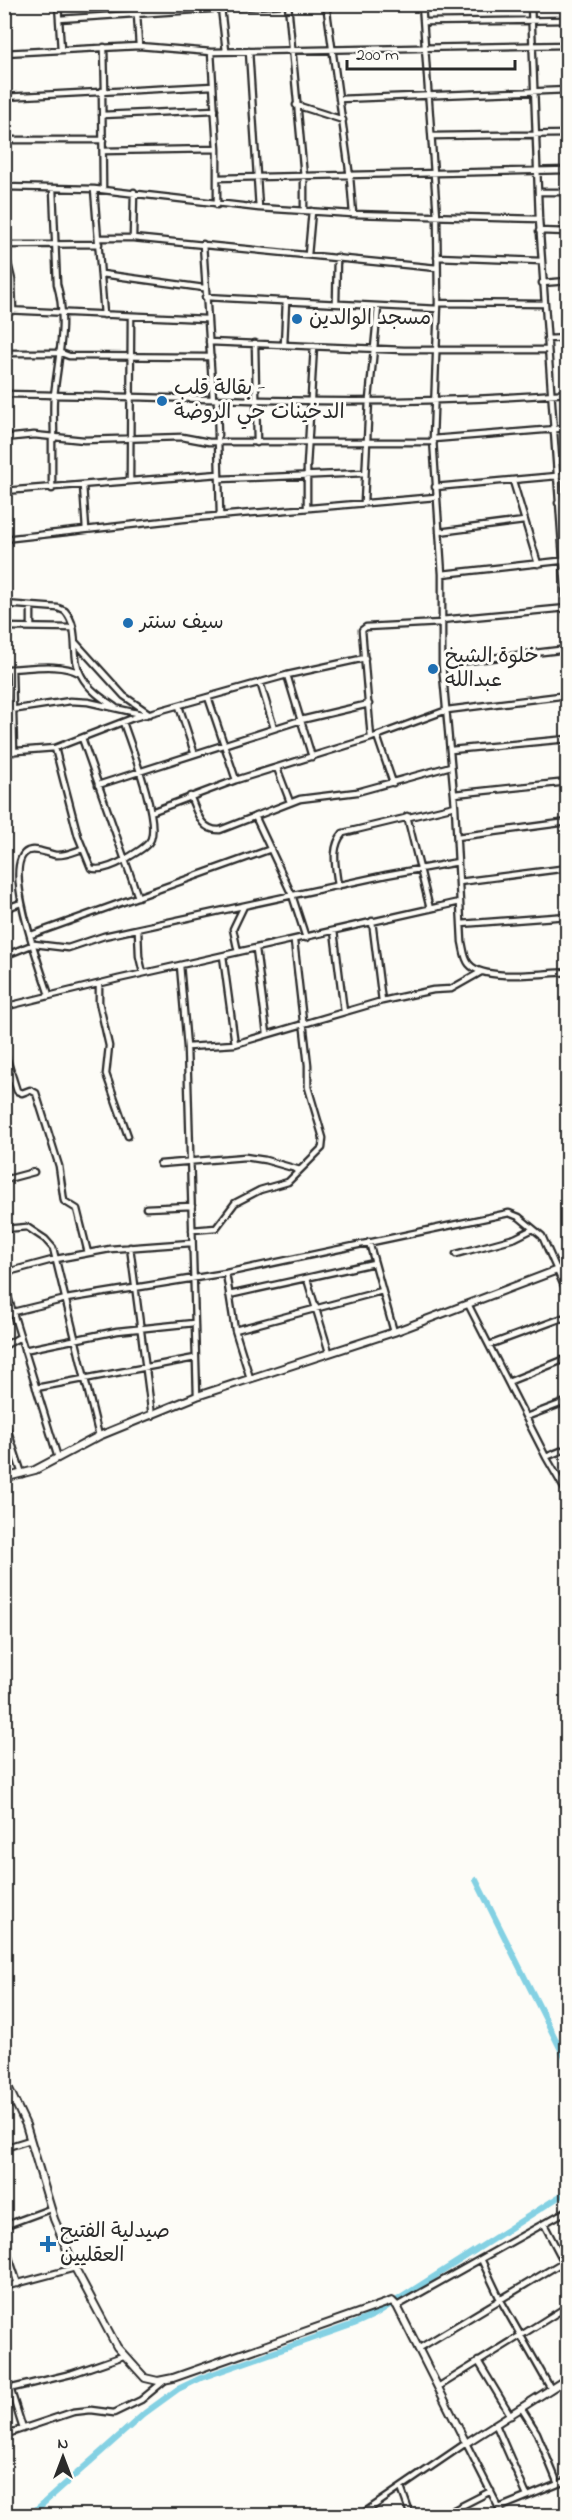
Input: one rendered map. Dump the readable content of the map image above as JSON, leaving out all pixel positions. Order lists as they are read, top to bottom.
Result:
{
  "places": {
    "other": [
      "مسجد الوالدين",
      "بقالة قلب - الدخينات حي الروضة",
      "سيف سنتر",
      "خلوة الشيخ عبدالله"
    ],
    "health": ["صيدلية الفتيح العقليين"]
  },
  "scale_bar": "200 m",
  "north": "top"
}
